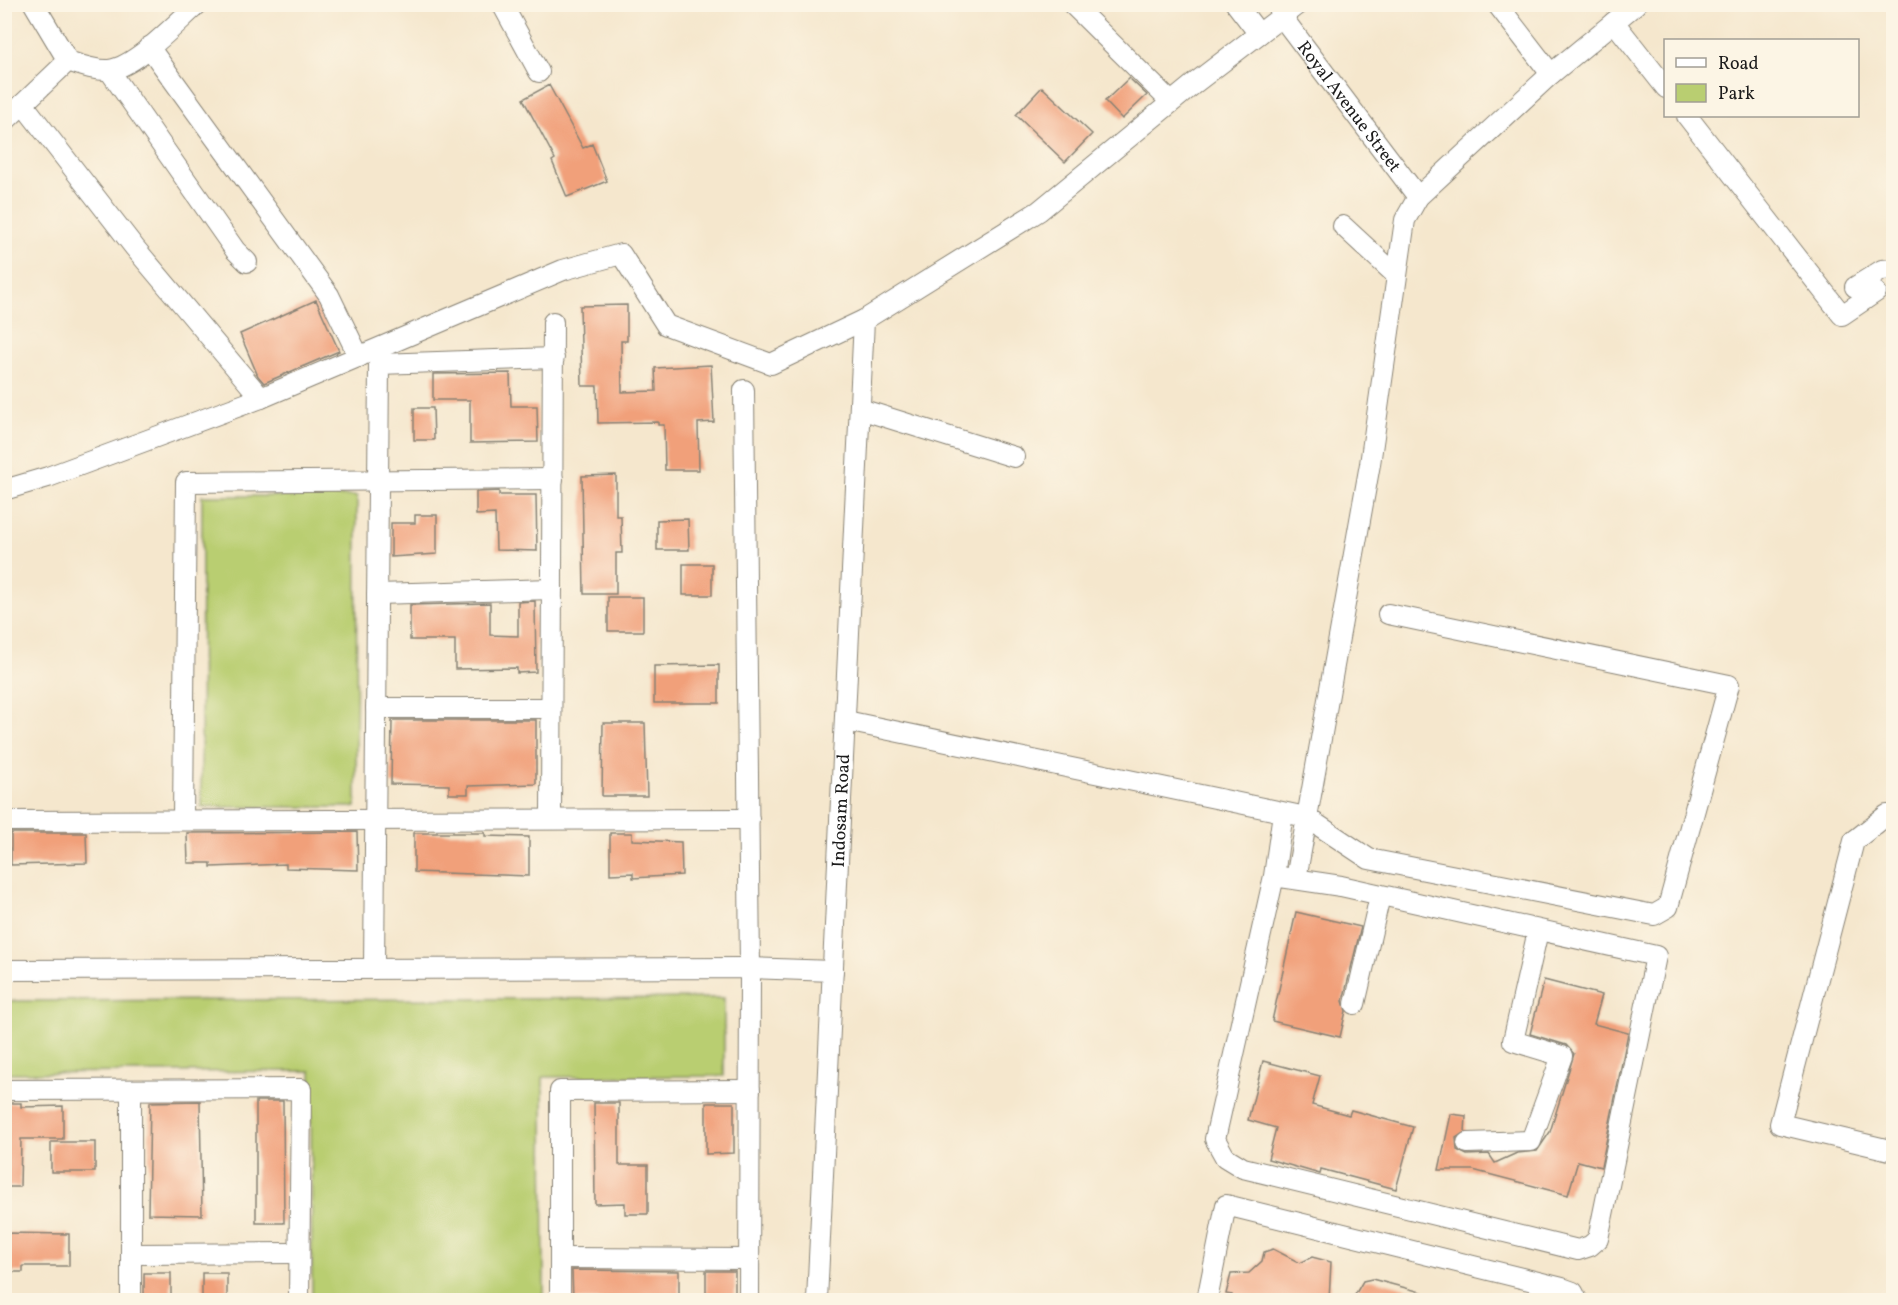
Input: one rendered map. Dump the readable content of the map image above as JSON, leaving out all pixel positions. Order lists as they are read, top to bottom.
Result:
{
  "streets": {
    "street": ["Royal Avenue Street", "Indosam Road"]
  },
  "legend": ["Road", "Park"]
}
